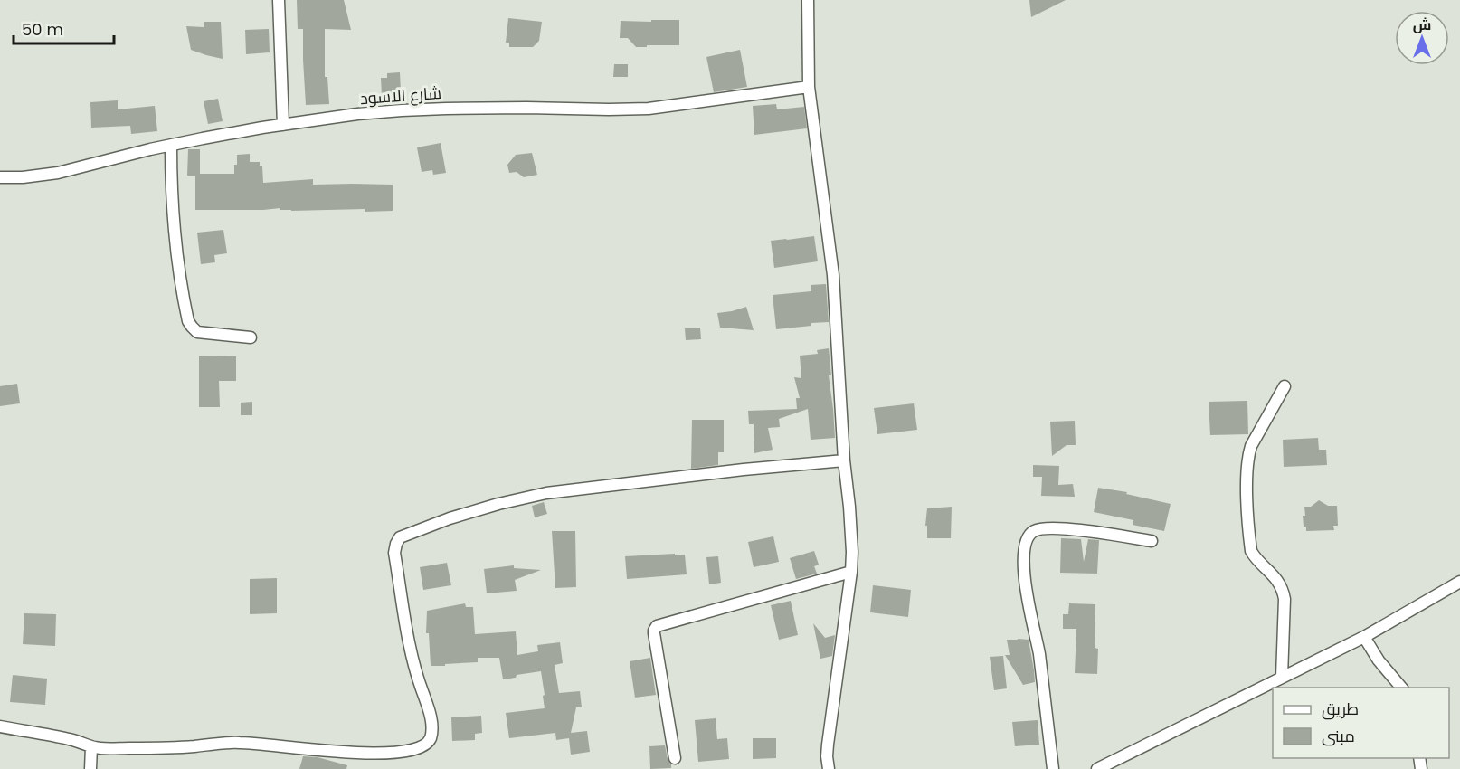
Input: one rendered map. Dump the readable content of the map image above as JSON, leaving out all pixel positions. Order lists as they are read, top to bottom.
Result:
{
  "streets": {
    "street": ["شارع الاسود"]
  },
  "legend": ["طريق", "مبنى"],
  "scale_bar": "50 m",
  "north": "top"
}
